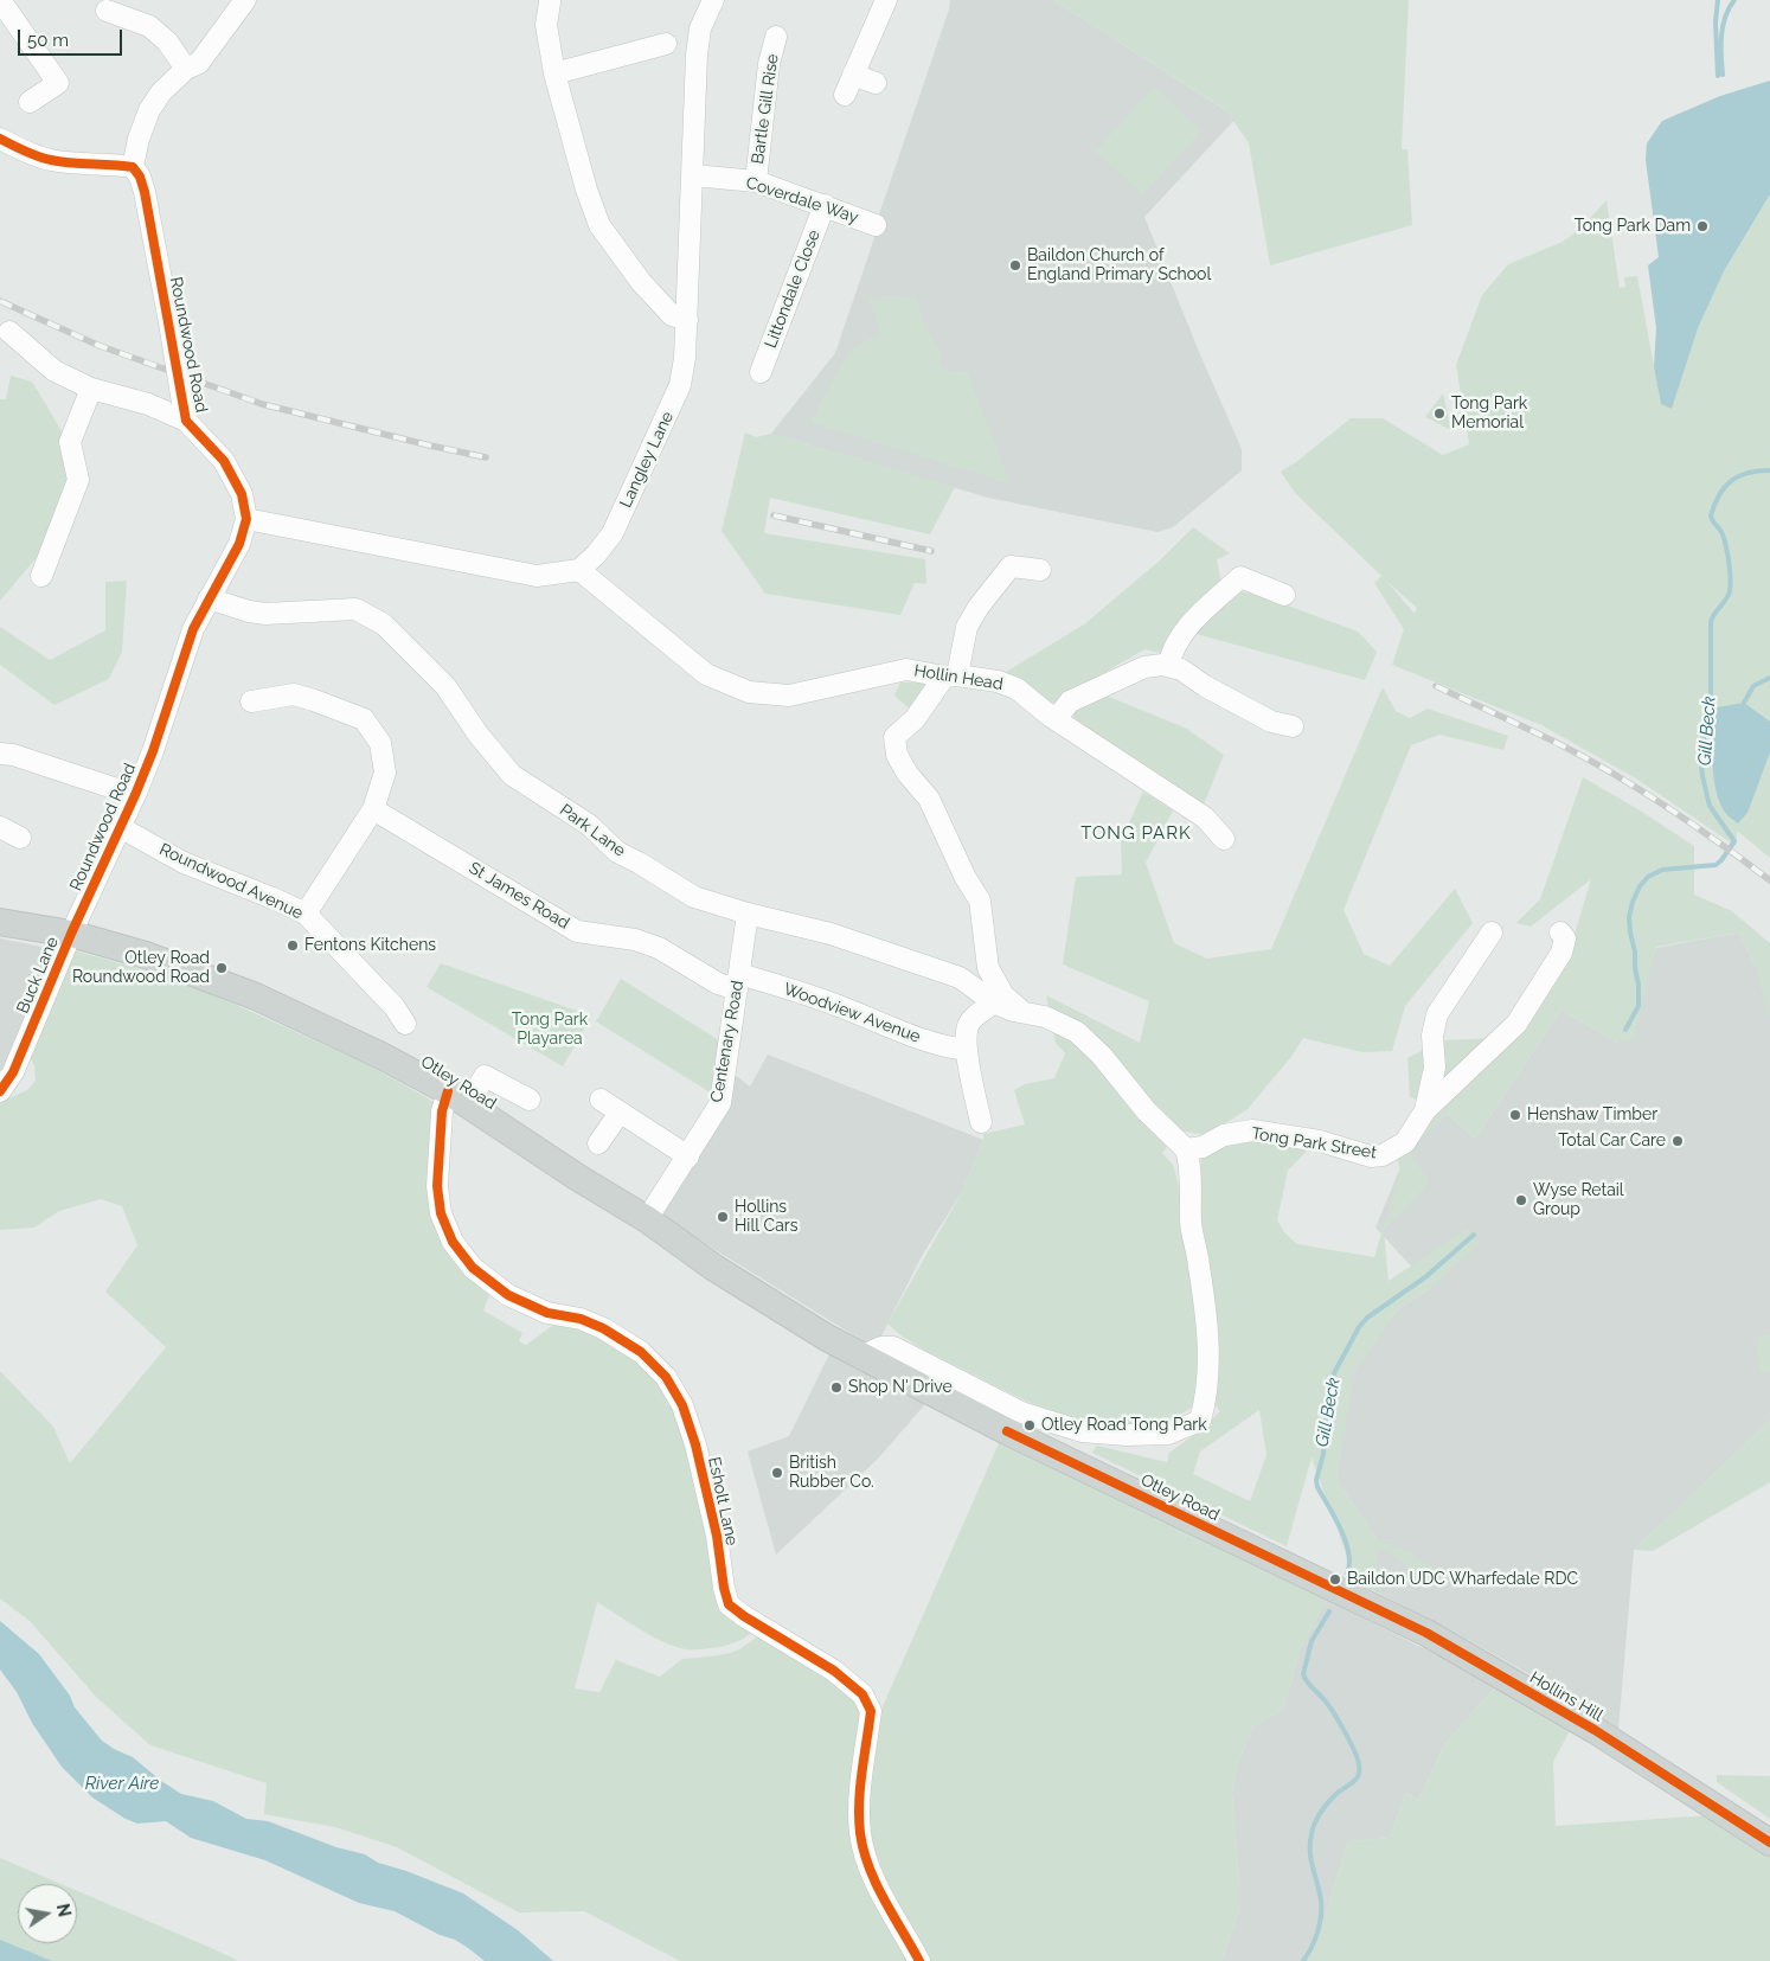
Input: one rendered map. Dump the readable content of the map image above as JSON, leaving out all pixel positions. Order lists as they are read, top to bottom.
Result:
{
  "streets": {
    "main road": ["Otley Road", "Hollins Hill"],
    "street": [
      "Bartle Gill Rise",
      "Coverdale Way",
      "Littondale Close",
      "Roundwood Road",
      "Langley Lane",
      "Hollin Head",
      "Park Lane",
      "Roundwood Avenue",
      "St James Road",
      "Buck Lane",
      "Woodview Avenue",
      "Centenary Road",
      "Tong Park Street",
      "Esholt Lane"
    ]
  },
  "crossings": [
    ["Bartle Gill Rise", "Coverdale Way"],
    ["Coverdale Way", "Littondale Close"],
    ["Coverdale Way", "Langley Lane"],
    ["Roundwood Road", "Park Lane"],
    ["Roundwood Road", "Roundwood Avenue"],
    ["Roundwood Road", "Buck Lane"],
    ["Roundwood Road", "Otley Road"],
    ["Langley Lane", "Hollin Head"],
    ["Park Lane", "Centenary Road"],
    ["Park Lane", "Tong Park Street"],
    ["St James Road", "Woodview Avenue"],
    ["St James Road", "Centenary Road"],
    ["Buck Lane", "Otley Road"],
    ["Woodview Avenue", "Centenary Road"],
    ["Centenary Road", "Otley Road"],
    ["Otley Road", "Esholt Lane"],
    ["Otley Road", "Hollins Hill"]
  ],
  "districts": ["TONG PARK"],
  "water": ["Gill Beck", "River Aire"],
  "parks": ["Tong Park Playarea"],
  "places": [
    "Tong Park Dam",
    "Baildon Church of England Primary School",
    "Tong Park Memorial",
    "Fentons Kitchens",
    "Otley Road Roundwood Road",
    "Henshaw Timber",
    "Total Car Care",
    "Wyse Retail Group",
    "Hollins Hill Cars",
    "Shop N' Drive",
    "Otley Road Tong Park",
    "British Rubber Co.",
    "Baildon UDC Wharfedale RDC"
  ],
  "scale_bar": "50 m",
  "north": "right"
}
